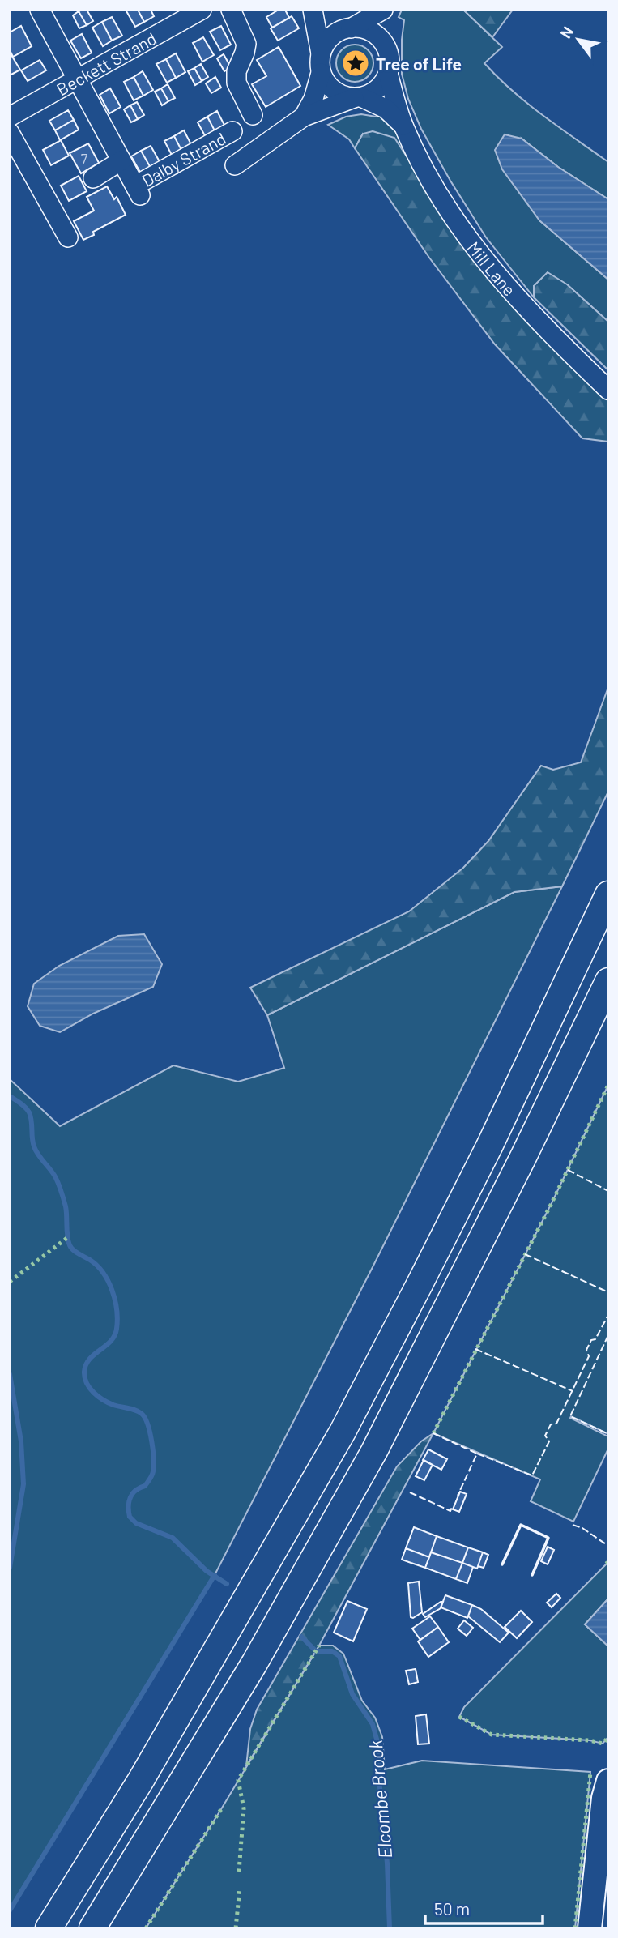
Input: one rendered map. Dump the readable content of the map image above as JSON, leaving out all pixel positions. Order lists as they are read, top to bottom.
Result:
{
  "streets": {
    "street": ["Beckett Strand", "Dalby Strand", "Mill Lane"]
  },
  "crossings": [
    ["Beckett Strand", "Dalby Strand"]
  ],
  "water": ["Elcombe Brook"],
  "places": {
    "place": ["Tree of Life"]
  },
  "house_numbers": ["7"],
  "scale_bar": "50 m",
  "north": "top left"
}
